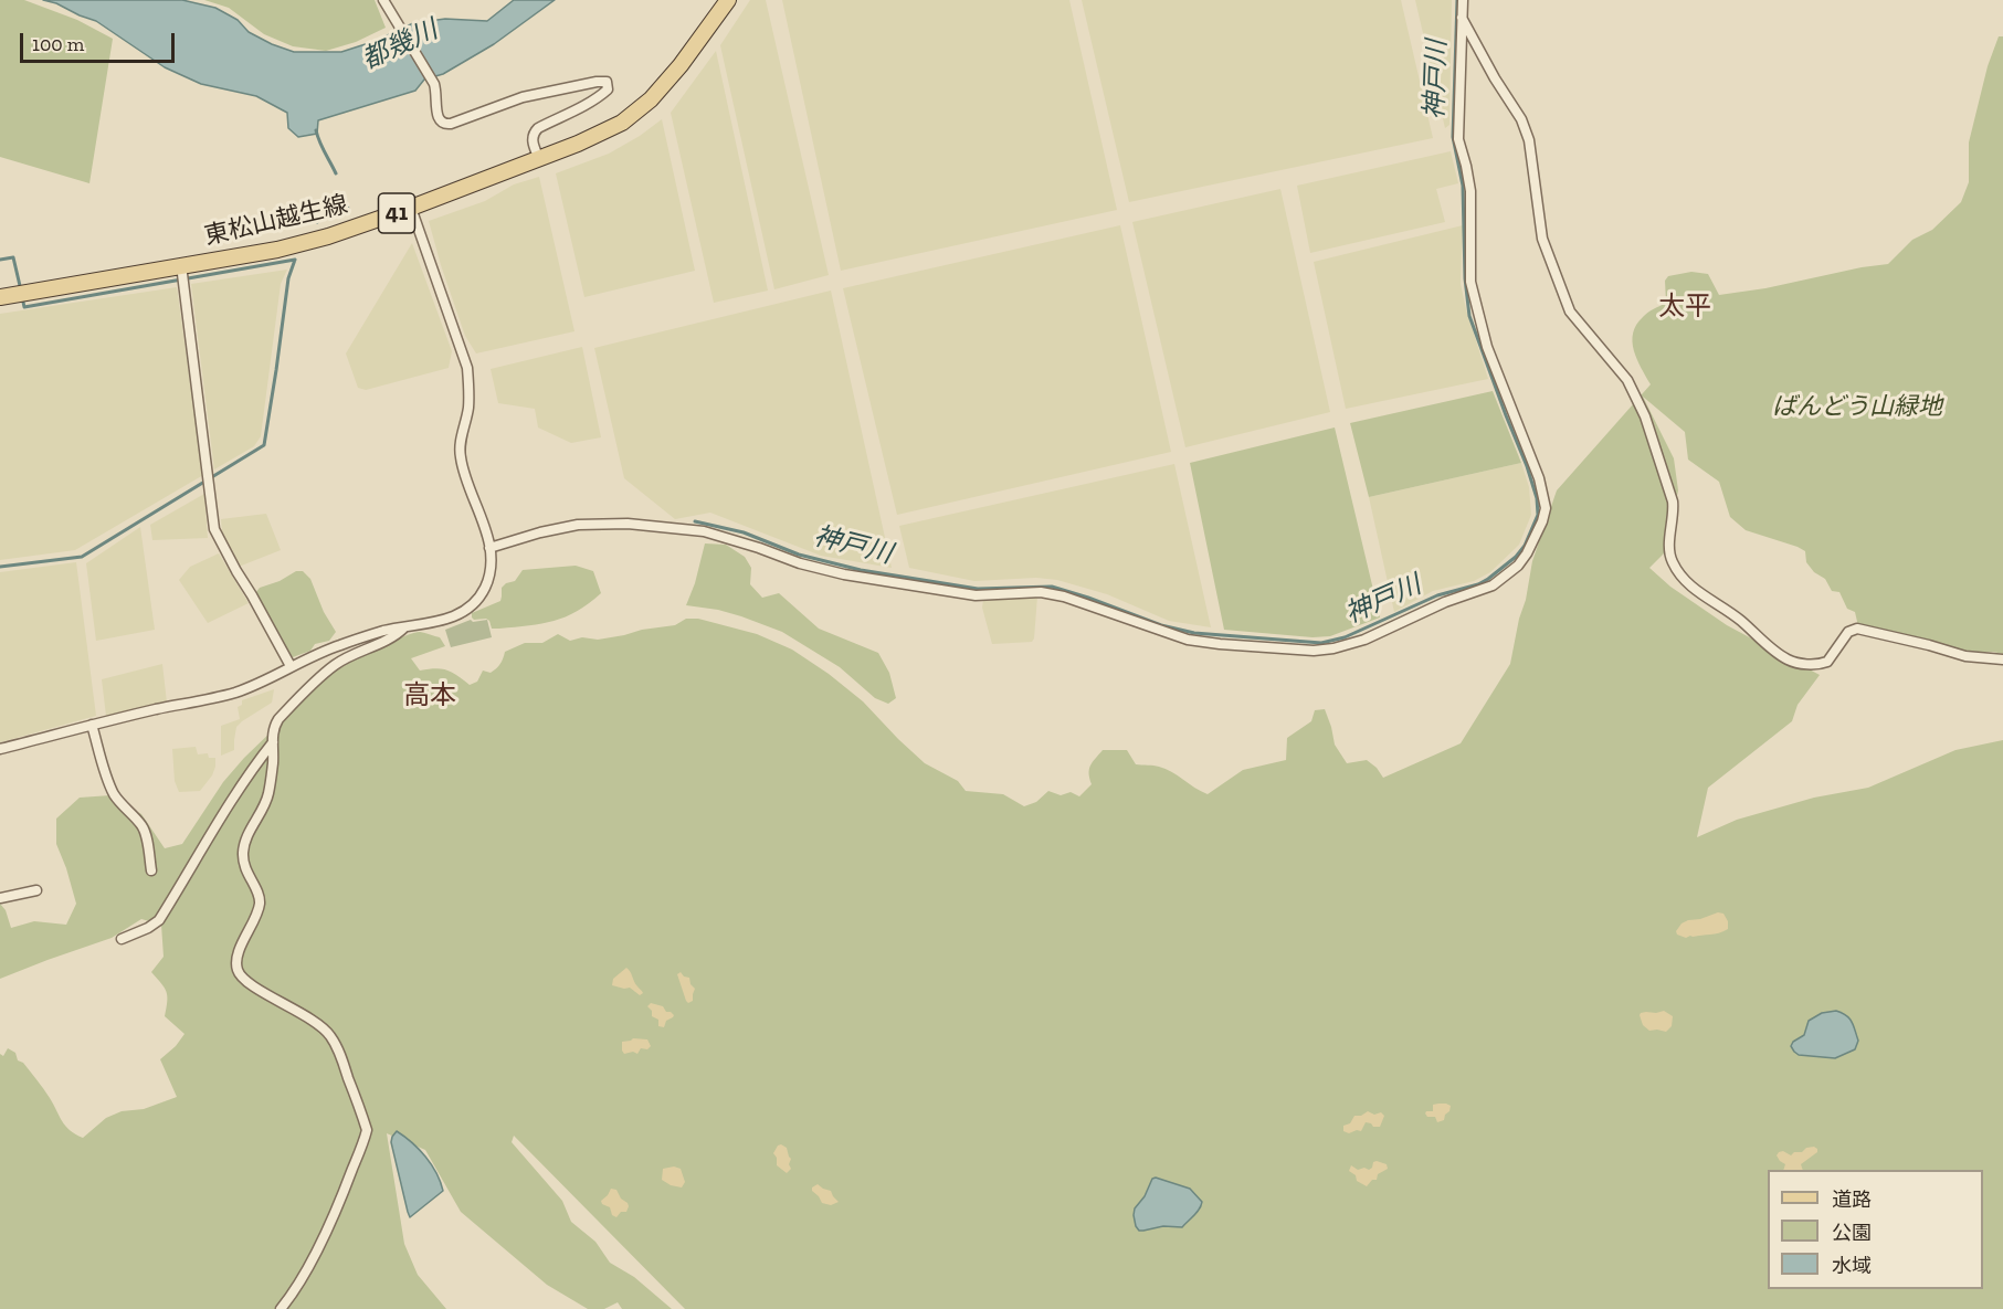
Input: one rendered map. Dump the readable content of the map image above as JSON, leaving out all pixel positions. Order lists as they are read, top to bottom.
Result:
{
  "streets": {
    "main road": ["41", "東松山越生線"]
  },
  "districts": ["太平", "高本"],
  "water": ["都幾川", "神戸川"],
  "parks": ["ばんどう山緑地"],
  "legend": ["道路", "公園", "水域"],
  "scale_bar": "100 m"
}
